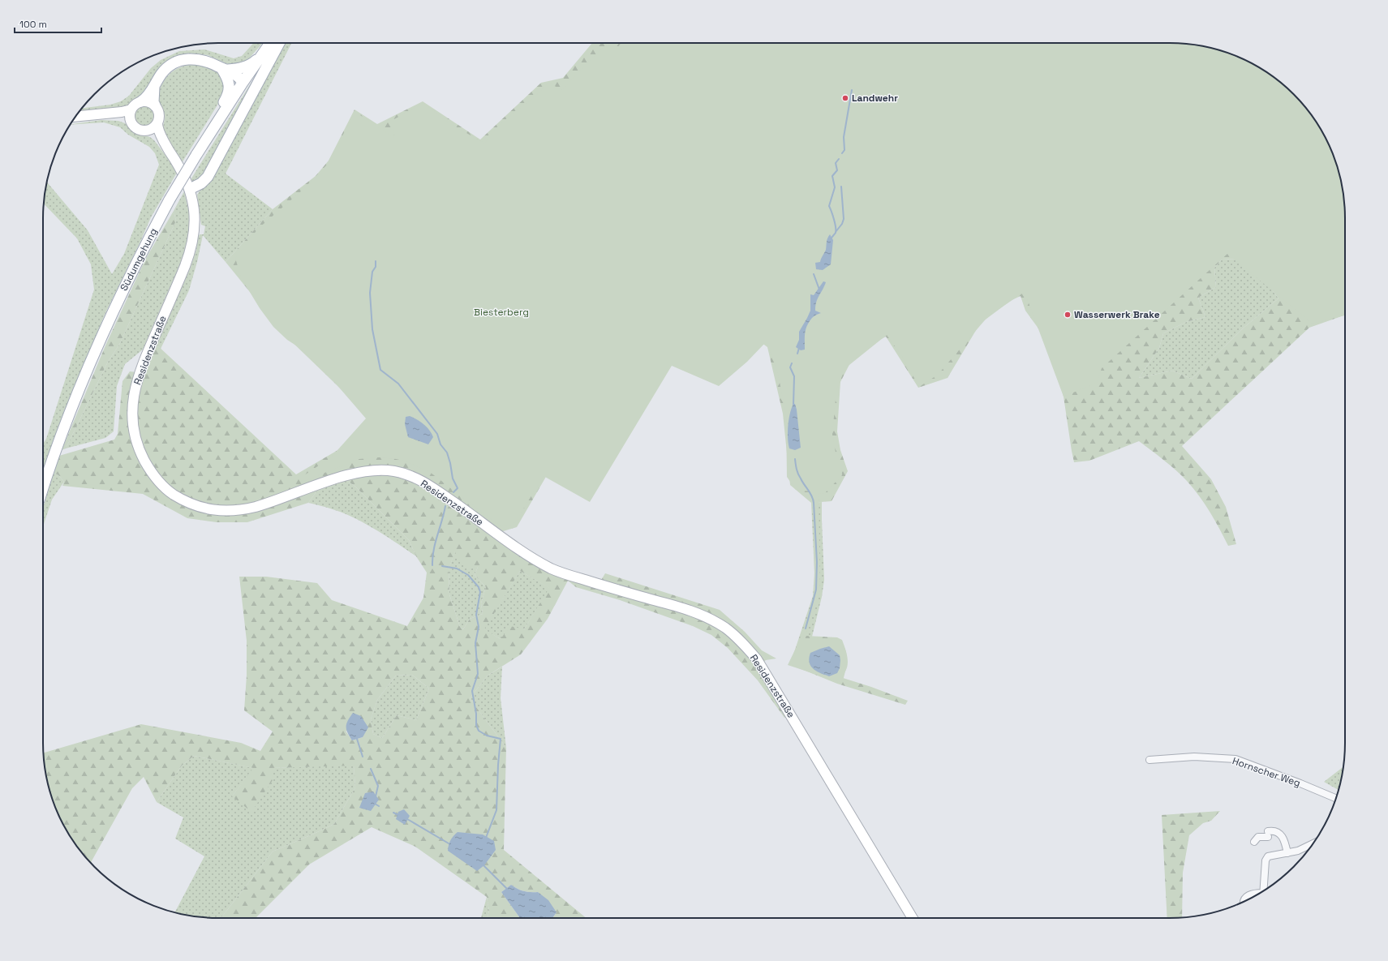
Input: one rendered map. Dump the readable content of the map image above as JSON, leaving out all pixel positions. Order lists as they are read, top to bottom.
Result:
{
  "streets": {
    "main road": ["Südumgehung", "Residenzstraße"],
    "street": ["Hornscher Weg"]
  },
  "parks": ["Biesterberg"],
  "places": ["Landwehr", "Wasserwerk Brake"],
  "scale_bar": "100 m"
}
